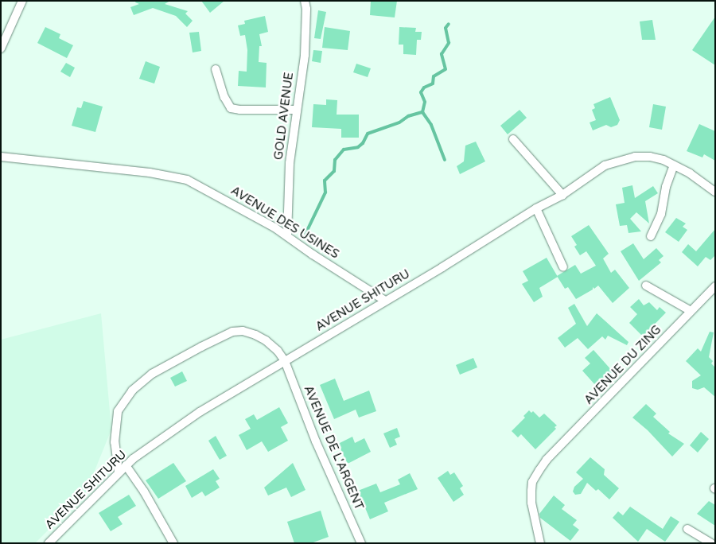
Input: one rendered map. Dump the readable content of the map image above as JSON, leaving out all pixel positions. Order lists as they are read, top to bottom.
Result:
{
  "streets": {
    "street": [
      "GOLD AVENUE",
      "AVENUE DES USINES",
      "AVENUE SHITURU",
      "AVENUE DU ZING",
      "AVENUE DE L'ARGENT"
    ]
  },
  "crossings": [
    ["GOLD AVENUE", "AVENUE DES USINES"],
    ["AVENUE DES USINES", "AVENUE SHITURU"],
    ["AVENUE SHITURU", "AVENUE DE L'ARGENT"]
  ]
}
